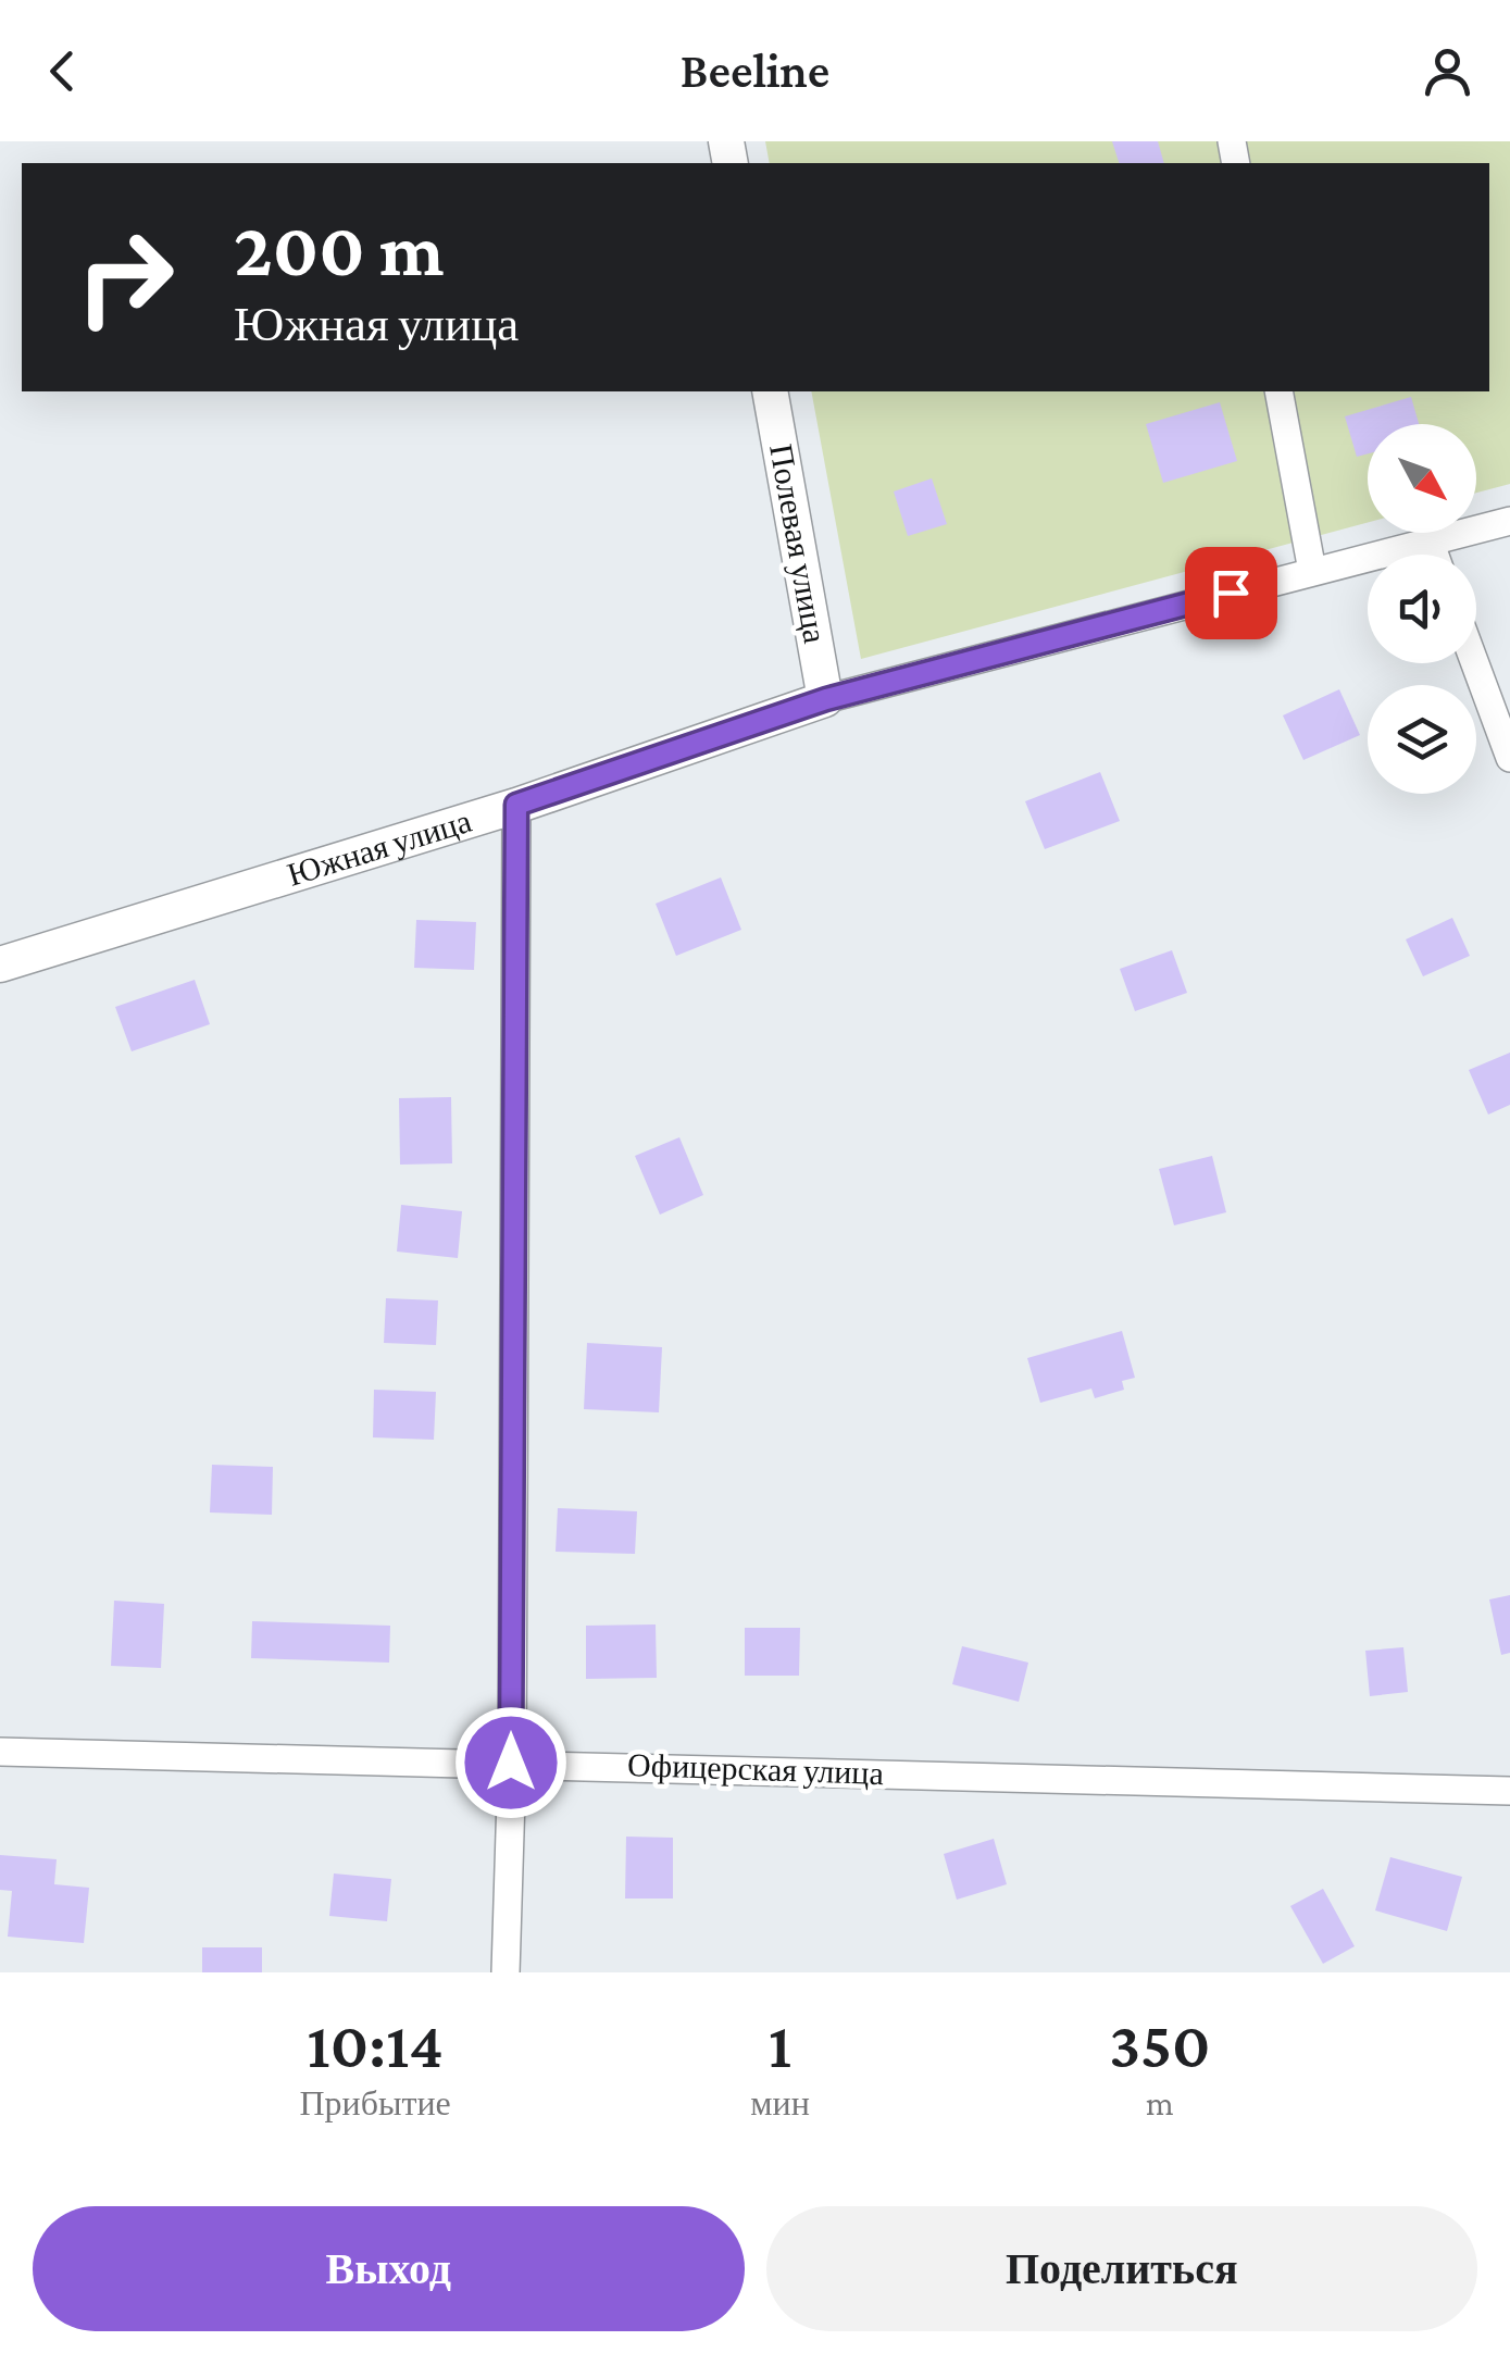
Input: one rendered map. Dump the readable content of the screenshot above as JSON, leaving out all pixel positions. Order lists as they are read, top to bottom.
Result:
{
  "streets": {
    "street": ["Полевая улица", "Южная улица", "Офицерская улица"]
  },
  "crossings": [
    ["Полевая улица", "Южная улица"]
  ],
  "north": "bottom right",
  "page": {
    "header": "Beeline",
    "turn": ["200 m", "Южная улица"],
    "eta": [
      "10:14",
      "Прибытие",
      "1",
      "мин",
      "350",
      "m"
    ],
    "buttons": ["Выход", "Поделиться"]
  }
}
